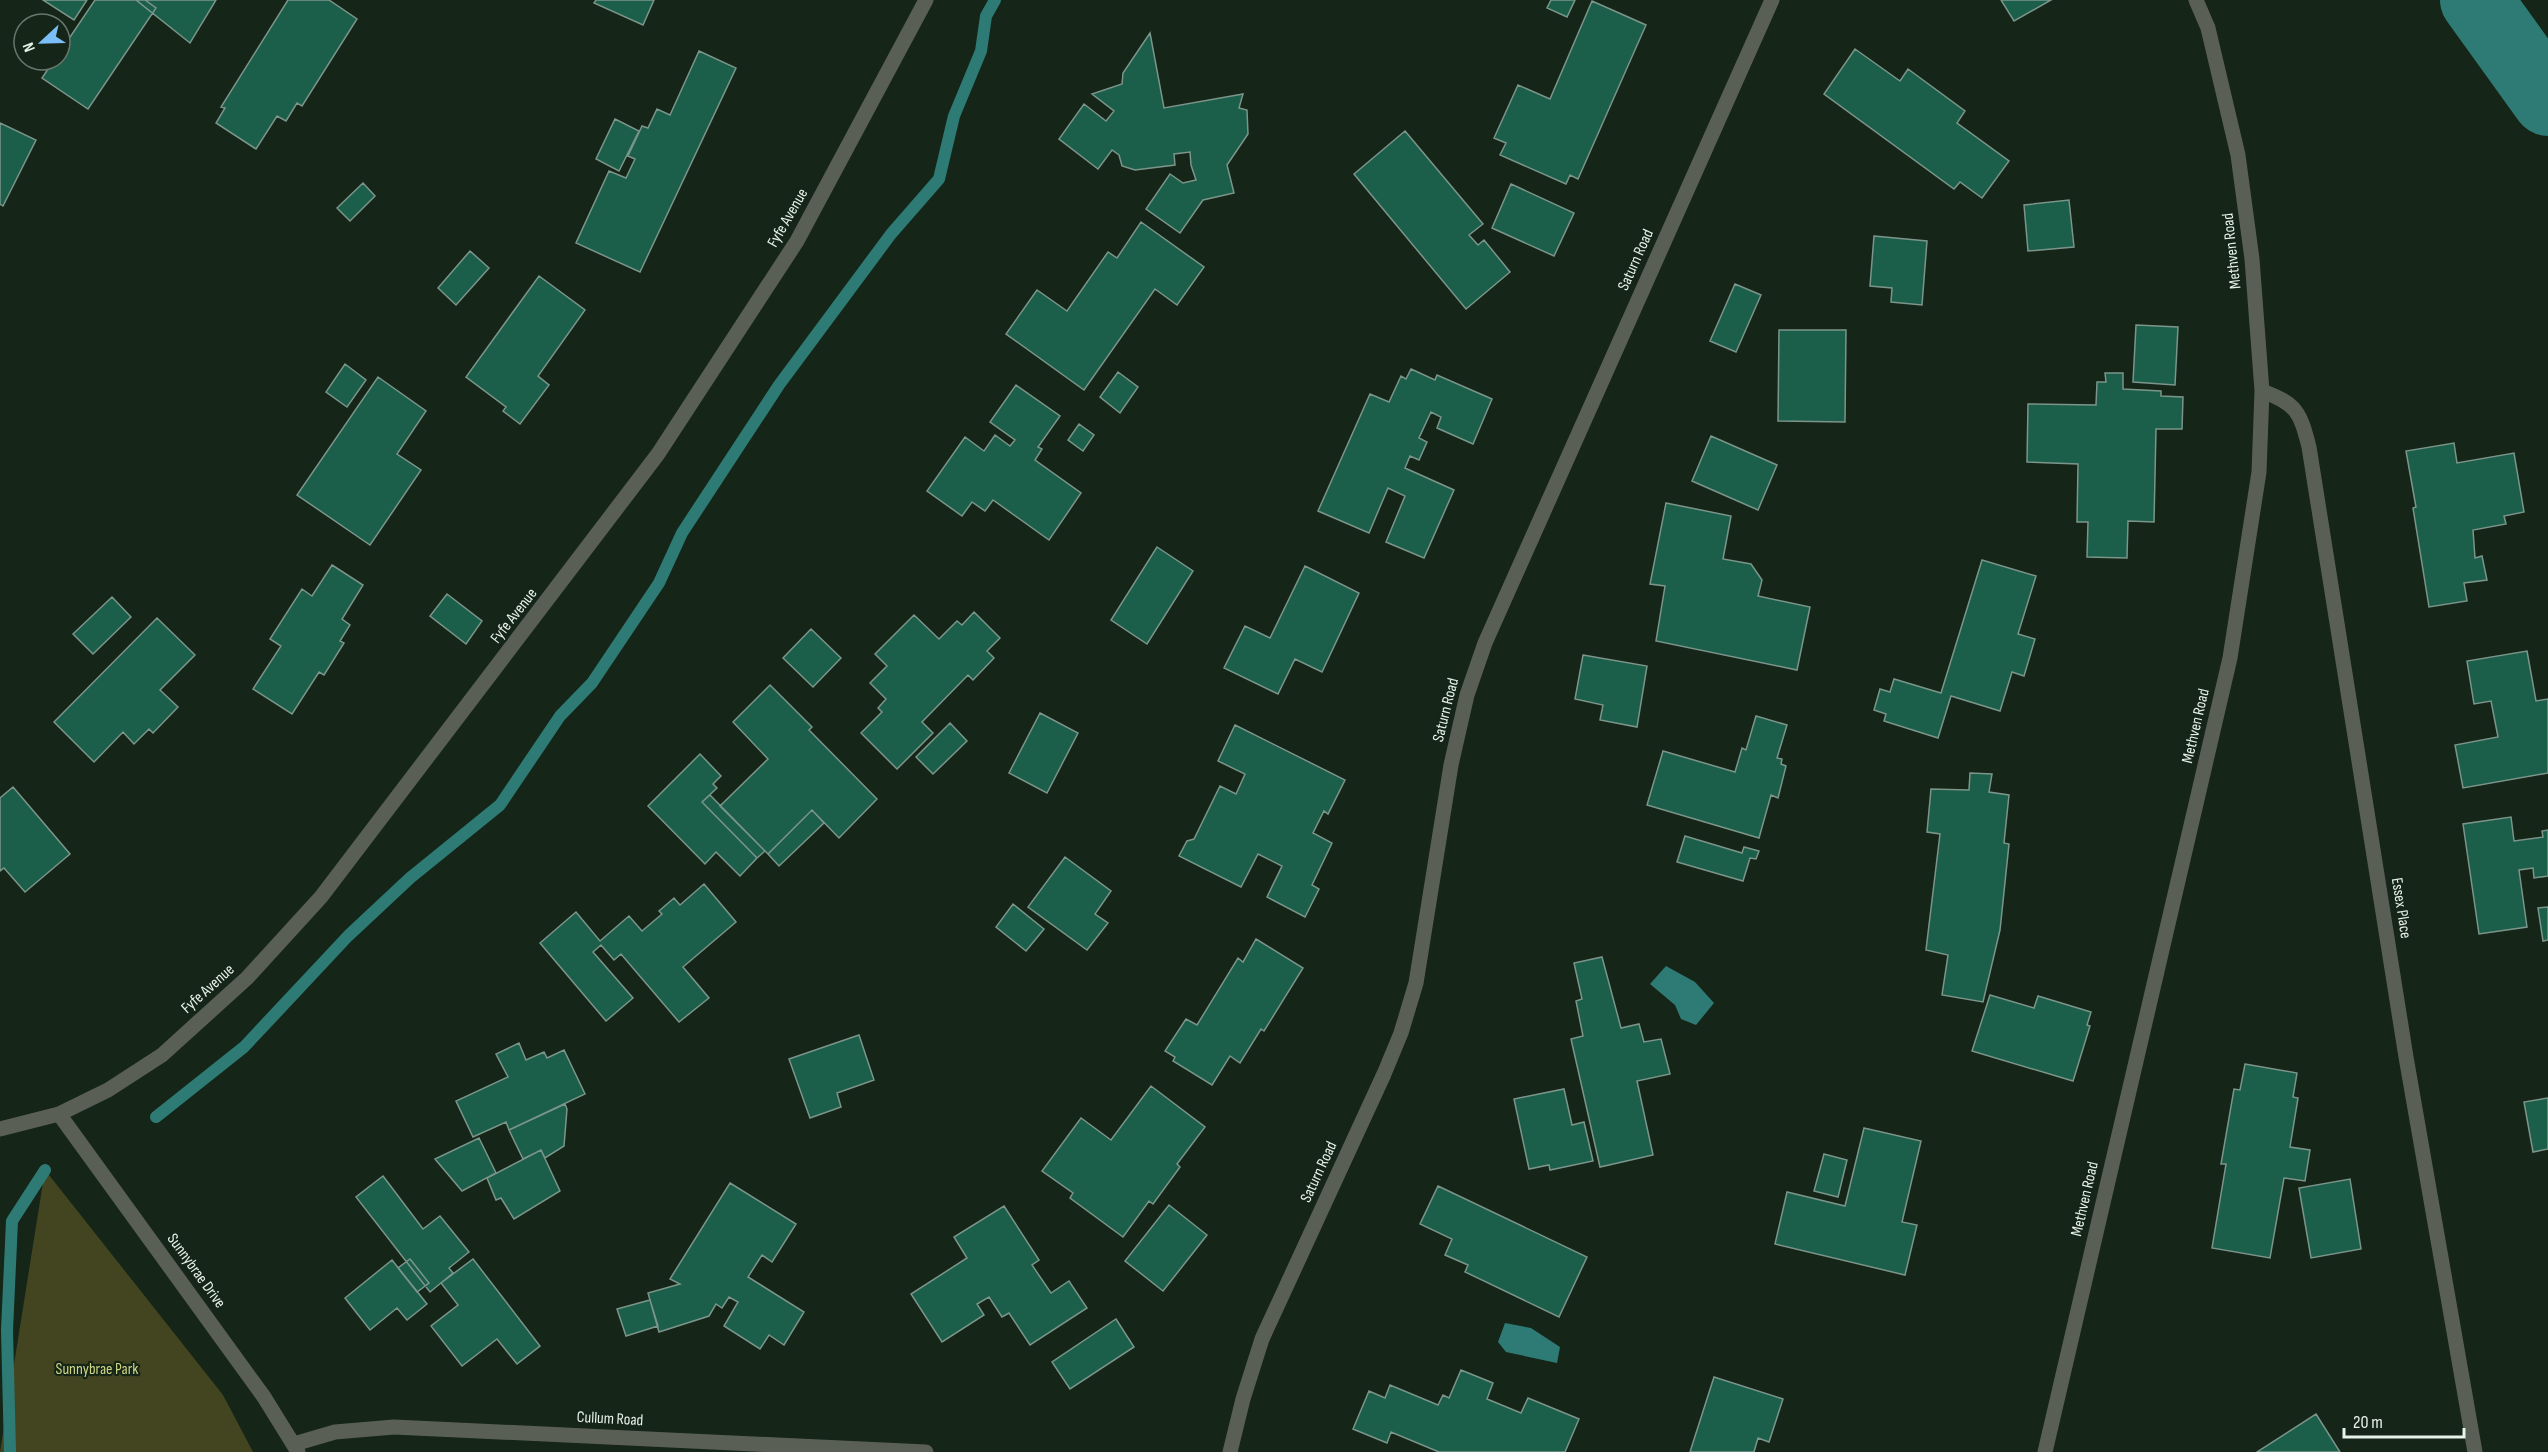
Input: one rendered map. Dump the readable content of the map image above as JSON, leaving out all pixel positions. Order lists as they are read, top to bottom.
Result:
{
  "streets": {
    "street": [
      "Fyfe Avenue",
      "Methven Road",
      "Saturn Road",
      "Essex Place",
      "Sunnybrae Drive",
      "Cullum Road"
    ]
  },
  "crossings": [
    ["Fyfe Avenue", "Sunnybrae Drive"],
    ["Methven Road", "Essex Place"],
    ["Sunnybrae Drive", "Cullum Road"]
  ],
  "parks": ["Sunnybrae Park"],
  "scale_bar": "20 m",
  "north": "left"
}
